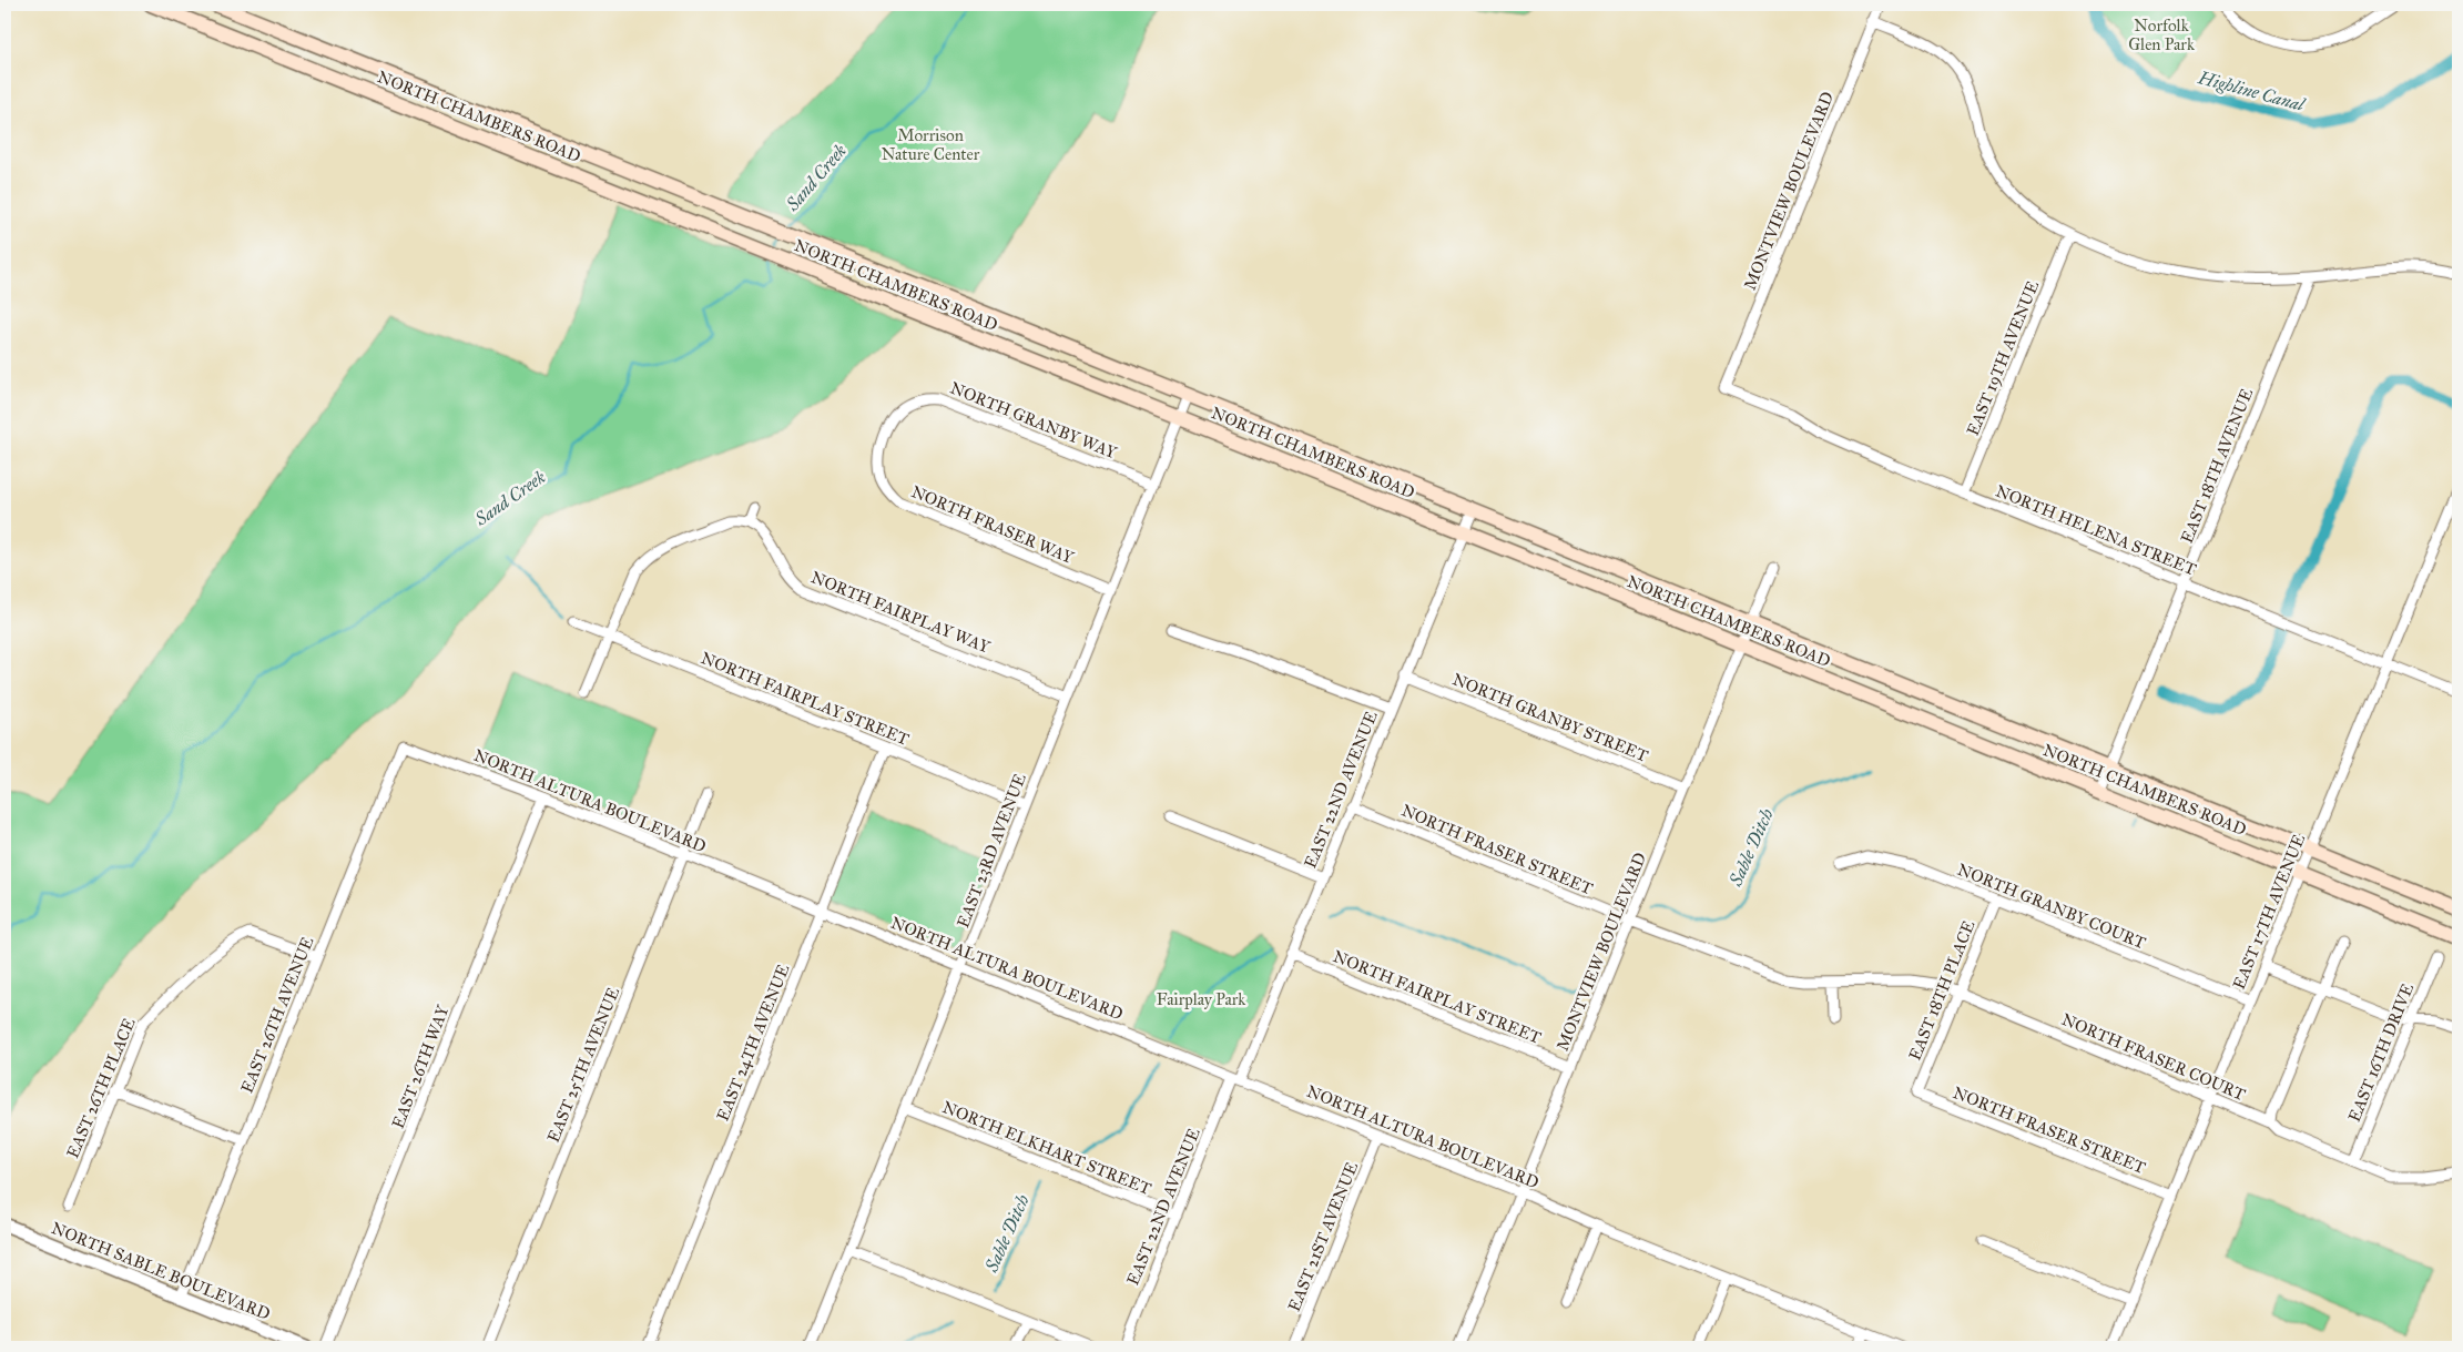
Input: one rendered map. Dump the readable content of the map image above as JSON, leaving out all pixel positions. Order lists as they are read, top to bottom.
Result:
{
  "streets": {
    "main road": ["NORTH CHAMBERS ROAD"],
    "street": [
      "MONTVIEW BOULEVARD",
      "EAST 19TH AVENUE",
      "NORTH GRANBY WAY",
      "EAST 18TH AVENUE",
      "NORTH FRASER WAY",
      "NORTH HELENA STREET",
      "NORTH FAIRPLAY WAY",
      "NORTH FAIRPLAY STREET",
      "NORTH GRANBY STREET",
      "EAST 22ND AVENUE",
      "NORTH ALTURA BOULEVARD",
      "NORTH FRASER STREET",
      "EAST 23RD AVENUE",
      "NORTH GRANBY COURT",
      "EAST 17TH AVENUE",
      "EAST 18TH PLACE",
      "EAST 26TH AVENUE",
      "EAST 24TH AVENUE",
      "EAST 16TH DRIVE",
      "NORTH FRASER COURT",
      "EAST 25TH AVENUE",
      "EAST 26TH WAY",
      "EAST 26TH PLACE",
      "NORTH ELKHART STREET",
      "EAST 21ST AVENUE",
      "NORTH SABLE BOULEVARD"
    ]
  },
  "crossings": [
    ["NORTH CHAMBERS ROAD", "MONTVIEW BOULEVARD"],
    ["NORTH CHAMBERS ROAD", "EAST 18TH AVENUE"],
    ["NORTH CHAMBERS ROAD", "EAST 22ND AVENUE"],
    ["NORTH CHAMBERS ROAD", "EAST 23RD AVENUE"],
    ["NORTH CHAMBERS ROAD", "EAST 17TH AVENUE"],
    ["MONTVIEW BOULEVARD", "NORTH HELENA STREET"],
    ["MONTVIEW BOULEVARD", "NORTH FAIRPLAY STREET"],
    ["MONTVIEW BOULEVARD", "NORTH GRANBY STREET"],
    ["MONTVIEW BOULEVARD", "NORTH ALTURA BOULEVARD"],
    ["MONTVIEW BOULEVARD", "NORTH FRASER STREET"],
    ["MONTVIEW BOULEVARD", "NORTH FRASER COURT"],
    ["EAST 19TH AVENUE", "NORTH HELENA STREET"],
    ["NORTH GRANBY WAY", "NORTH FRASER WAY"],
    ["NORTH GRANBY WAY", "EAST 23RD AVENUE"],
    ["EAST 18TH AVENUE", "NORTH HELENA STREET"],
    ["NORTH FRASER WAY", "EAST 23RD AVENUE"],
    ["NORTH HELENA STREET", "EAST 17TH AVENUE"],
    ["NORTH FAIRPLAY WAY", "EAST 23RD AVENUE"],
    ["NORTH FAIRPLAY STREET", "EAST 22ND AVENUE"],
    ["NORTH FAIRPLAY STREET", "EAST 23RD AVENUE"],
    ["NORTH FAIRPLAY STREET", "EAST 24TH AVENUE"],
    ["NORTH GRANBY STREET", "EAST 22ND AVENUE"],
    ["EAST 22ND AVENUE", "NORTH ALTURA BOULEVARD"],
    ["EAST 22ND AVENUE", "NORTH FRASER STREET"],
    ["EAST 22ND AVENUE", "NORTH ELKHART STREET"],
    ["NORTH ALTURA BOULEVARD", "EAST 23RD AVENUE"],
    ["NORTH ALTURA BOULEVARD", "EAST 26TH AVENUE"],
    ["NORTH ALTURA BOULEVARD", "EAST 24TH AVENUE"],
    ["NORTH ALTURA BOULEVARD", "EAST 25TH AVENUE"],
    ["NORTH ALTURA BOULEVARD", "EAST 26TH WAY"],
    ["NORTH ALTURA BOULEVARD", "EAST 21ST AVENUE"],
    ["NORTH FRASER STREET", "EAST 17TH AVENUE"],
    ["NORTH FRASER STREET", "EAST 18TH PLACE"],
    ["NORTH FRASER STREET", "NORTH FRASER COURT"],
    ["EAST 23RD AVENUE", "NORTH ELKHART STREET"],
    ["NORTH GRANBY COURT", "EAST 17TH AVENUE"],
    ["NORTH GRANBY COURT", "EAST 18TH PLACE"],
    ["EAST 17TH AVENUE", "NORTH FRASER COURT"],
    ["EAST 18TH PLACE", "NORTH FRASER COURT"],
    ["EAST 26TH AVENUE", "EAST 26TH PLACE"],
    ["EAST 26TH AVENUE", "NORTH SABLE BOULEVARD"],
    ["EAST 16TH DRIVE", "NORTH FRASER COURT"]
  ],
  "water": ["Highline Canal", "Sand Creek", "Sable Ditch"],
  "parks": ["Norfolk Glen Park", "Morrison Nature Center", "Fairplay Park"]
}
